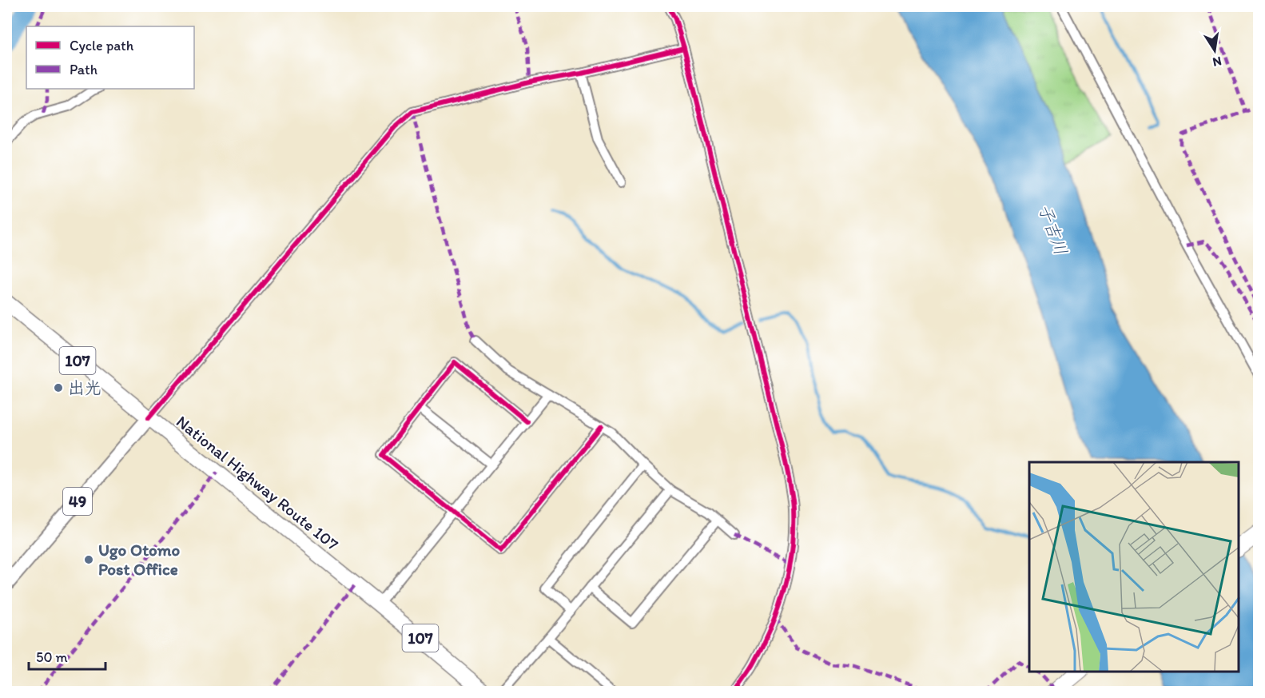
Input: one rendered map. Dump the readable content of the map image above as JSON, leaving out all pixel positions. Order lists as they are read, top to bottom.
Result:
{
  "streets": {
    "highway": ["107", "National Highway Route 107"],
    "main road": ["49"]
  },
  "crossings": [
    ["National Highway Route 107", "49"]
  ],
  "water": ["子吉川"],
  "places": ["出光", "Ugo Otomo Post Office"],
  "legend": ["Cycle path", "Path"],
  "scale_bar": "50 m",
  "north": "bottom"
}
